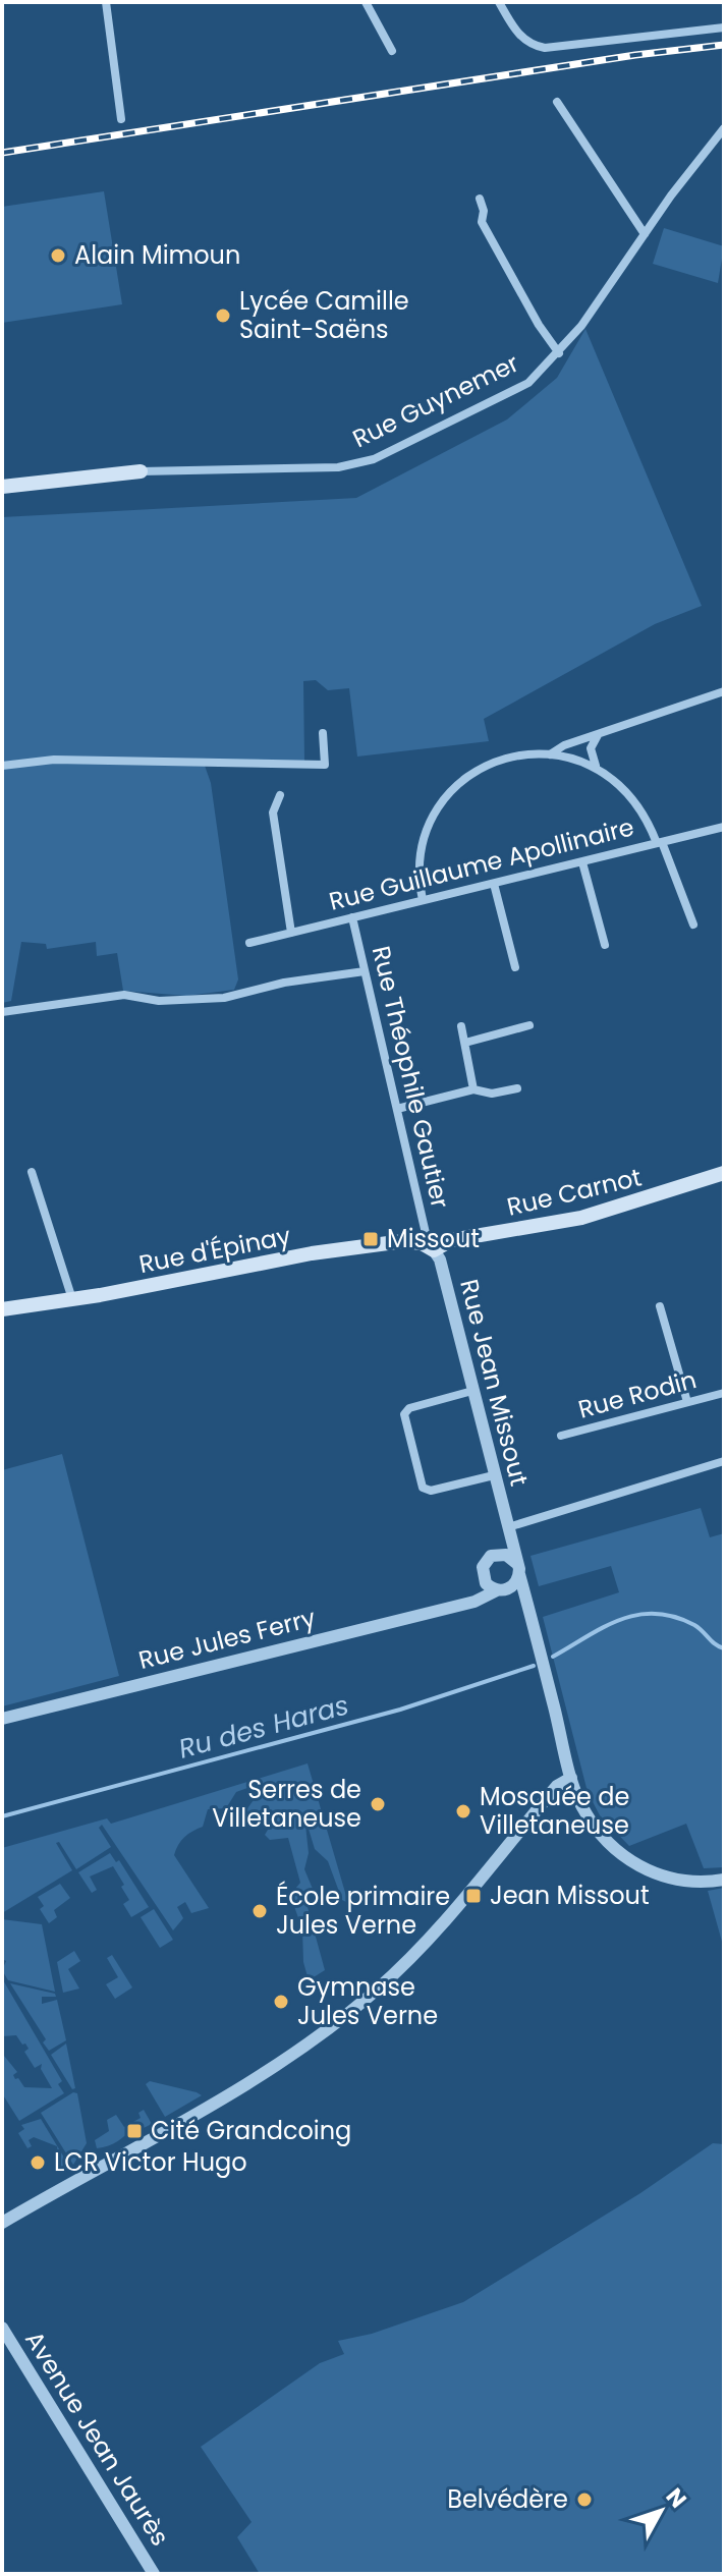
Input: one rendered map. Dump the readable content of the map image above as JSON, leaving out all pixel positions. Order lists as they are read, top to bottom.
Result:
{
  "streets": {
    "main road": ["Rue Carnot", "Rue d'Épinay"],
    "street": [
      "Rue Guynemer",
      "Rue Guillaume Apollinaire",
      "Rue Théophile Gautier",
      "Rue Jean Missout",
      "Rue Rodin",
      "Rue Jules Ferry",
      "Avenue Jean Jaurès"
    ]
  },
  "crossings": [
    ["Rue Guillaume Apollinaire", "Rue Théophile Gautier"],
    ["Rue Théophile Gautier", "Rue Carnot"],
    ["Rue Théophile Gautier", "Rue d'Épinay"],
    ["Rue Théophile Gautier", "Rue Jean Missout"],
    ["Rue Carnot", "Rue d'Épinay"],
    ["Rue Carnot", "Rue Jean Missout"],
    ["Rue d'Épinay", "Rue Jean Missout"],
    ["Rue Jean Missout", "Rue Jules Ferry"]
  ],
  "water": ["Ru des Haras"],
  "places": {
    "other": [
      "Alain Mimoun",
      "Lycée Camille Saint-Saëns",
      "Serres de Villetaneuse",
      "Mosquée de Villetaneuse",
      "École primaire Jules Verne",
      "Gymnase Jules Verne",
      "LCR Victor Hugo",
      "Belvédère"
    ],
    "transit": ["Missout", "Jean Missout", "Cité Grandcoing"]
  },
  "north": "top right"
}
